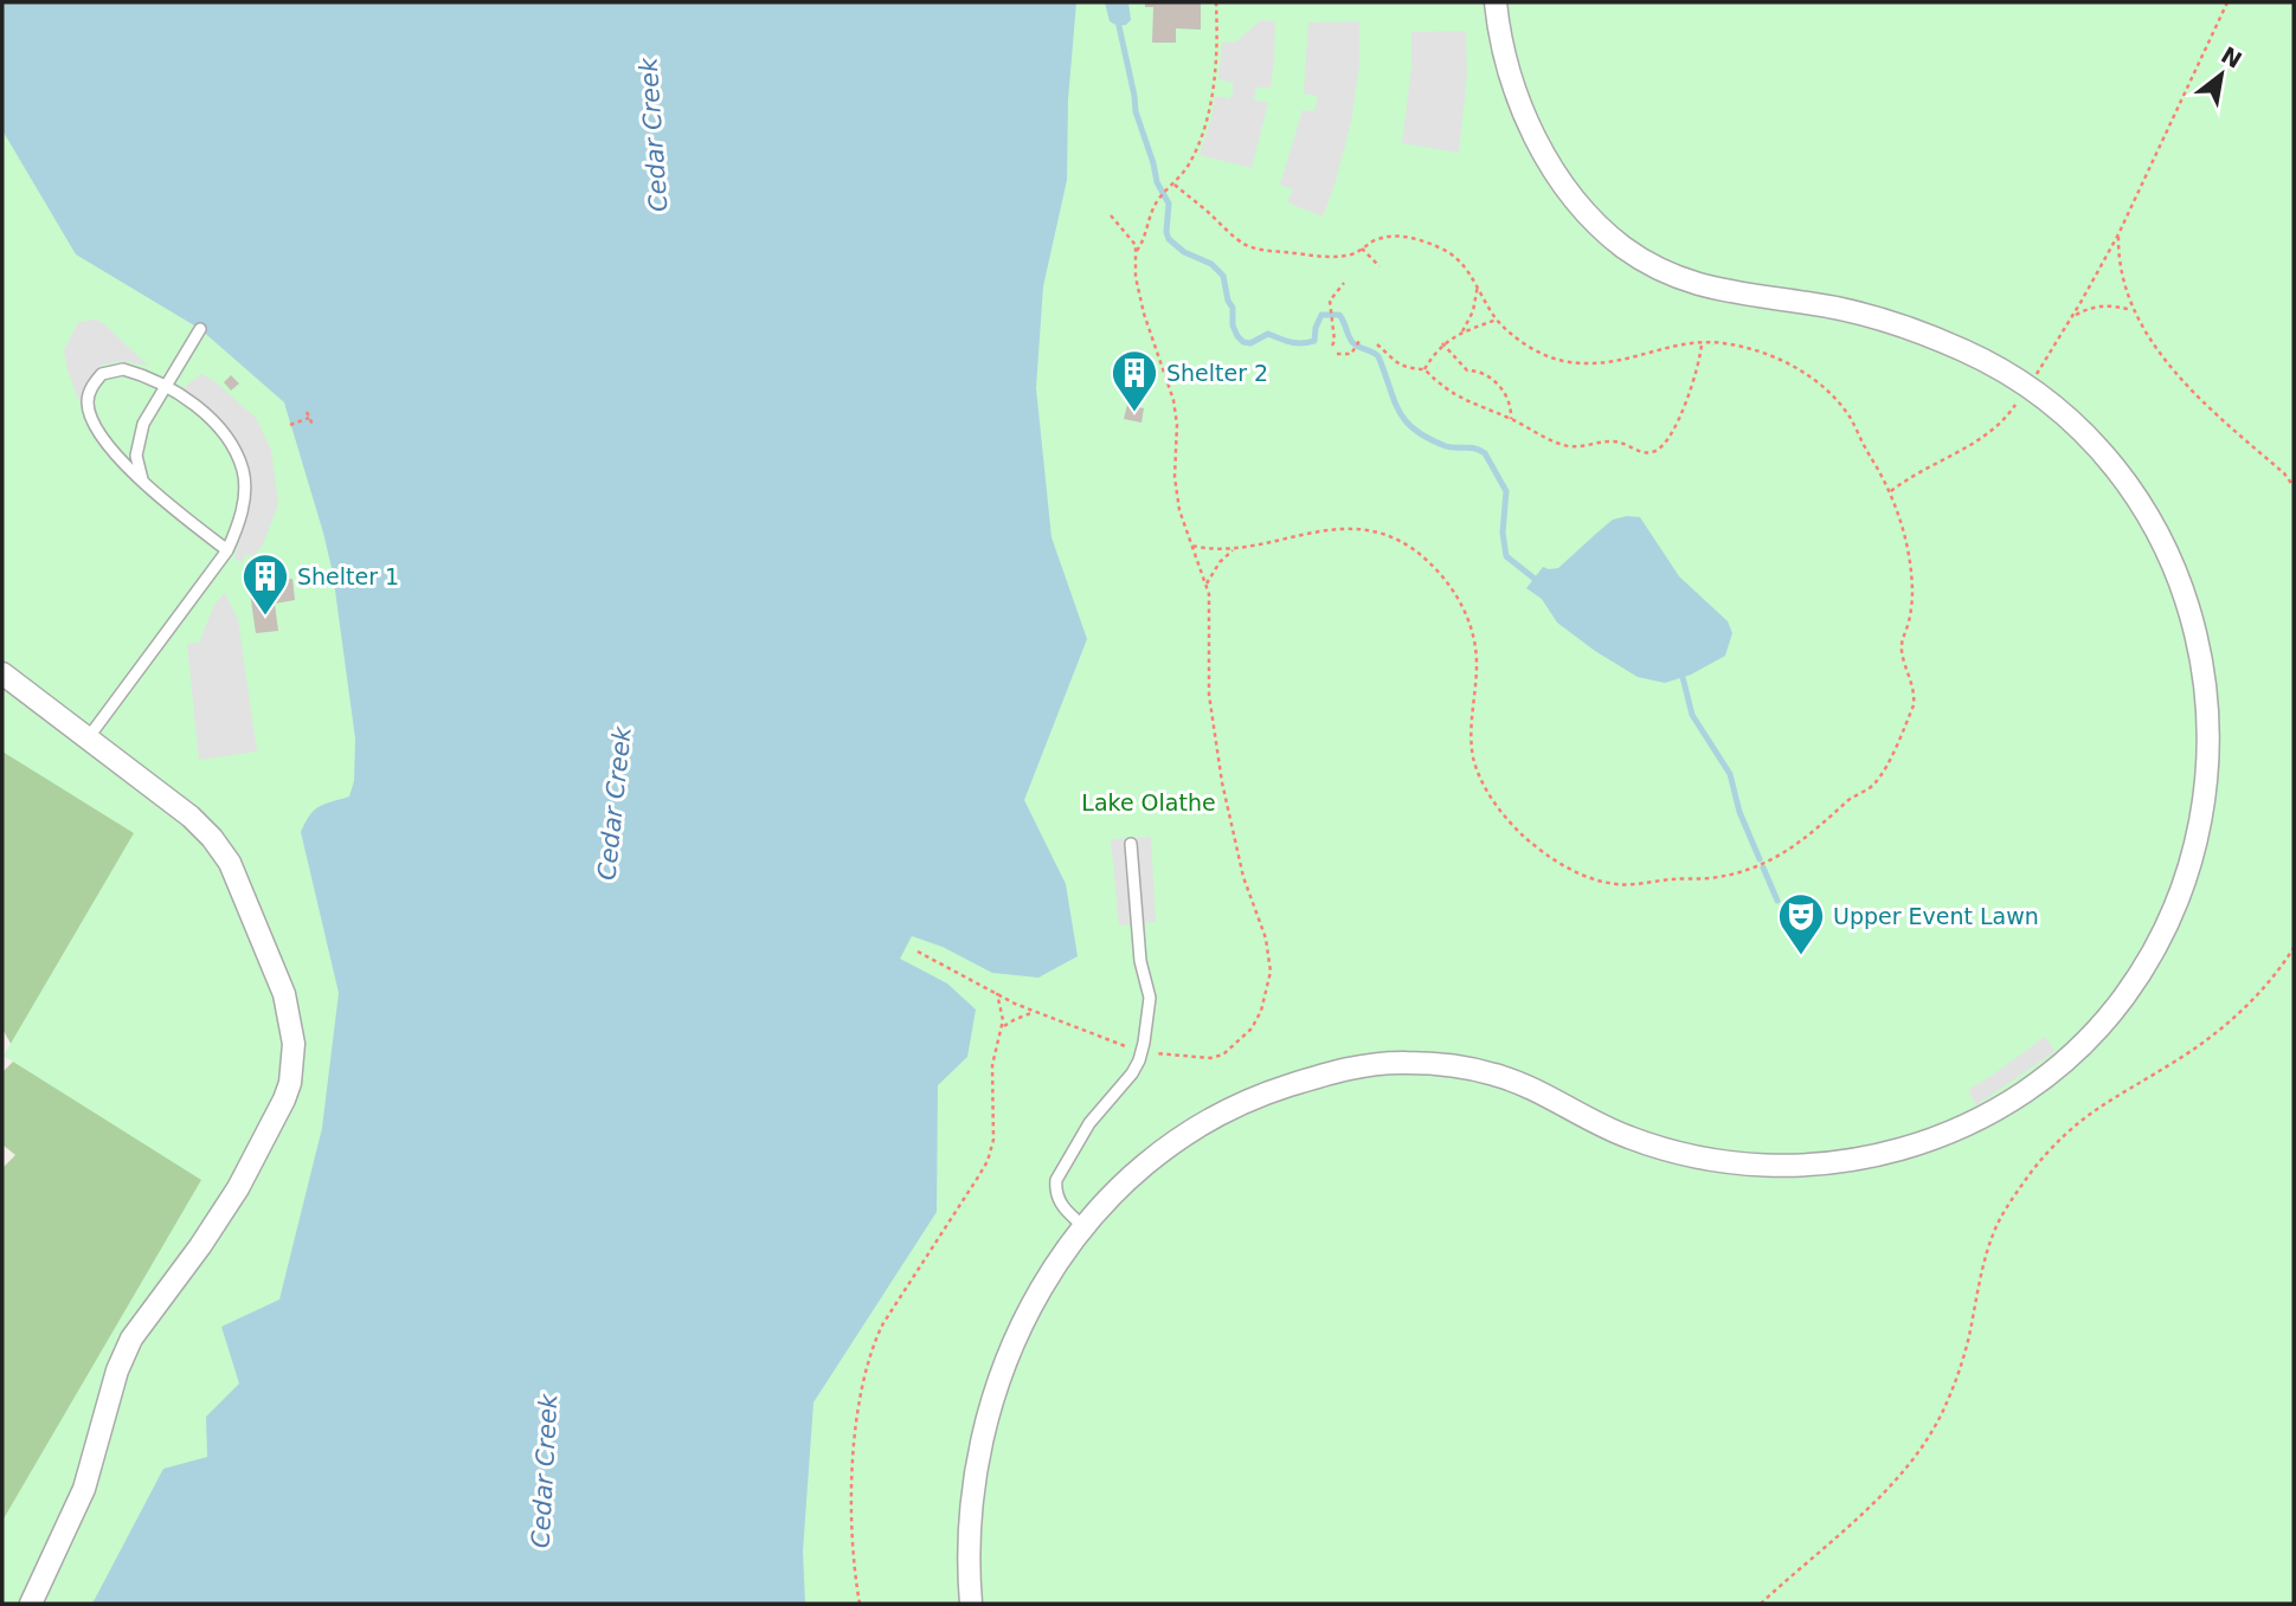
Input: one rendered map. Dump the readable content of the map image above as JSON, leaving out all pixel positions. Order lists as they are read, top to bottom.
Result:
{
  "water": ["Cedar Creek"],
  "parks": ["Lake Olathe"],
  "places": {
    "building": ["Shelter 2", "Shelter 1"],
    "theatre": ["Upper Event Lawn"]
  },
  "north": "top right"
}
